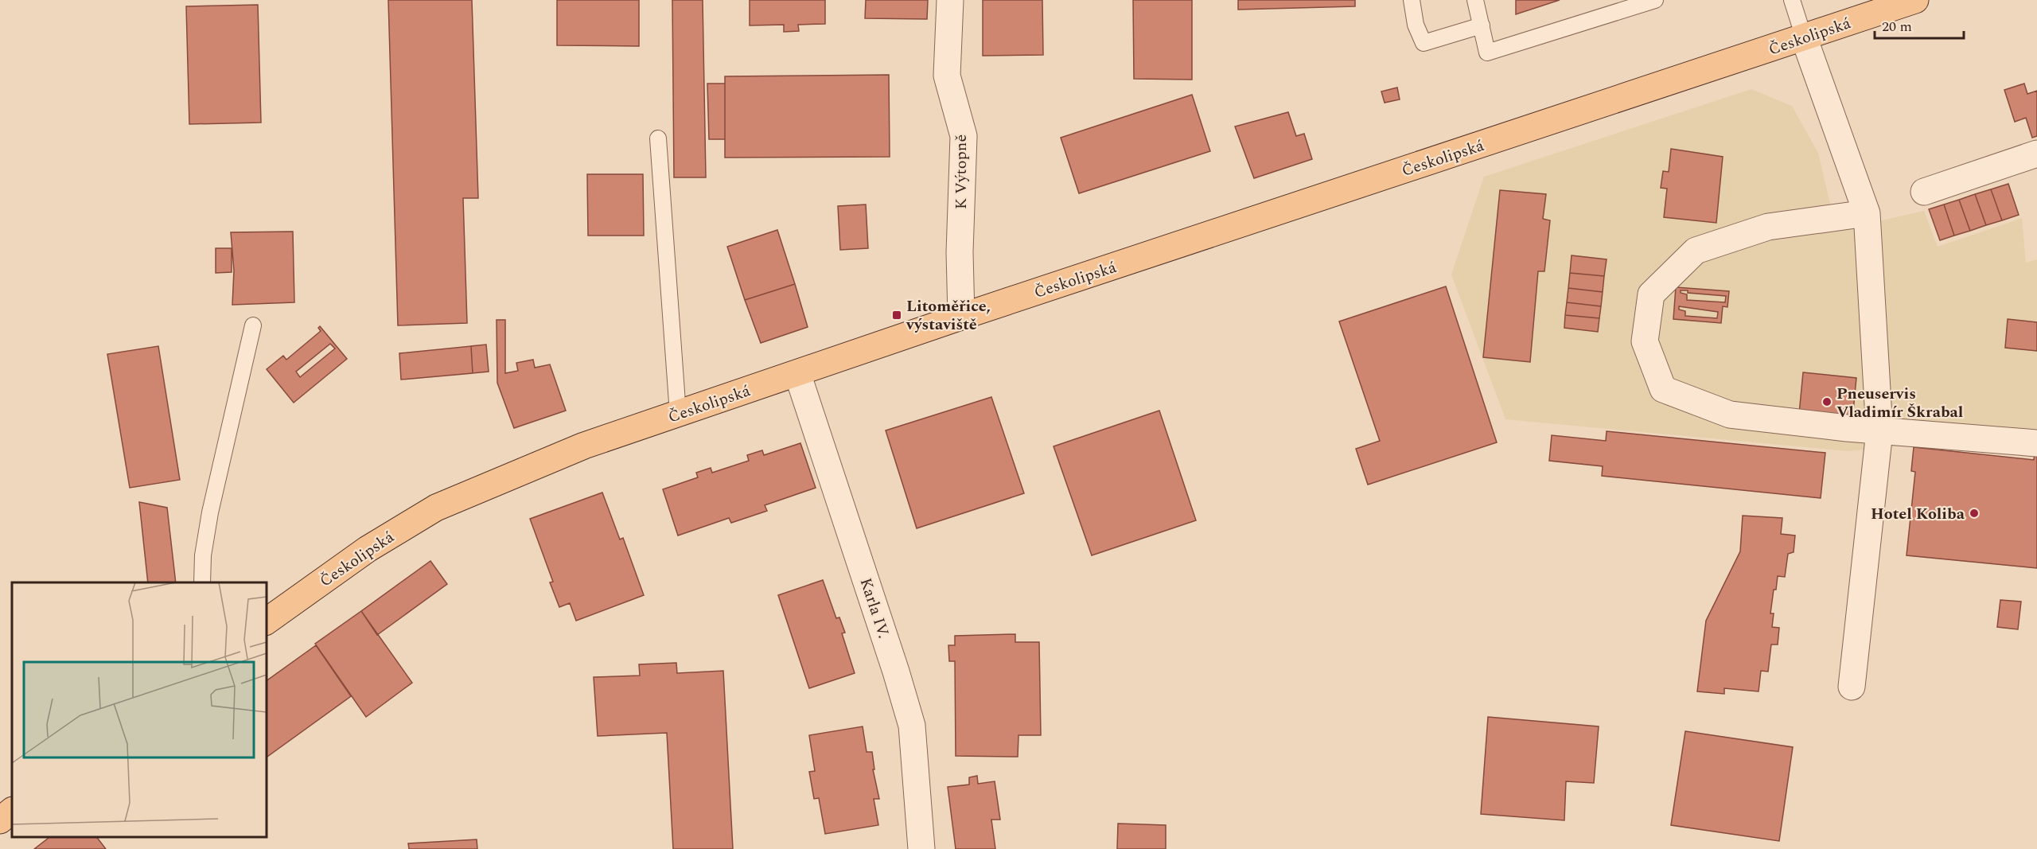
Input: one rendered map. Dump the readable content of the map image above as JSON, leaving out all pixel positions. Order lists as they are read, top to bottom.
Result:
{
  "streets": {
    "main road": ["Českolipská"],
    "street": ["K Výtopně", "Karla IV."]
  },
  "crossings": [
    ["Českolipská", "K Výtopně"],
    ["Českolipská", "Karla IV."]
  ],
  "places": {
    "transit": ["Litoměřice, výstaviště"],
    "other": ["Pneuservis Vladimír Škrabal", "Hotel Koliba"]
  },
  "scale_bar": "20 m"
}
